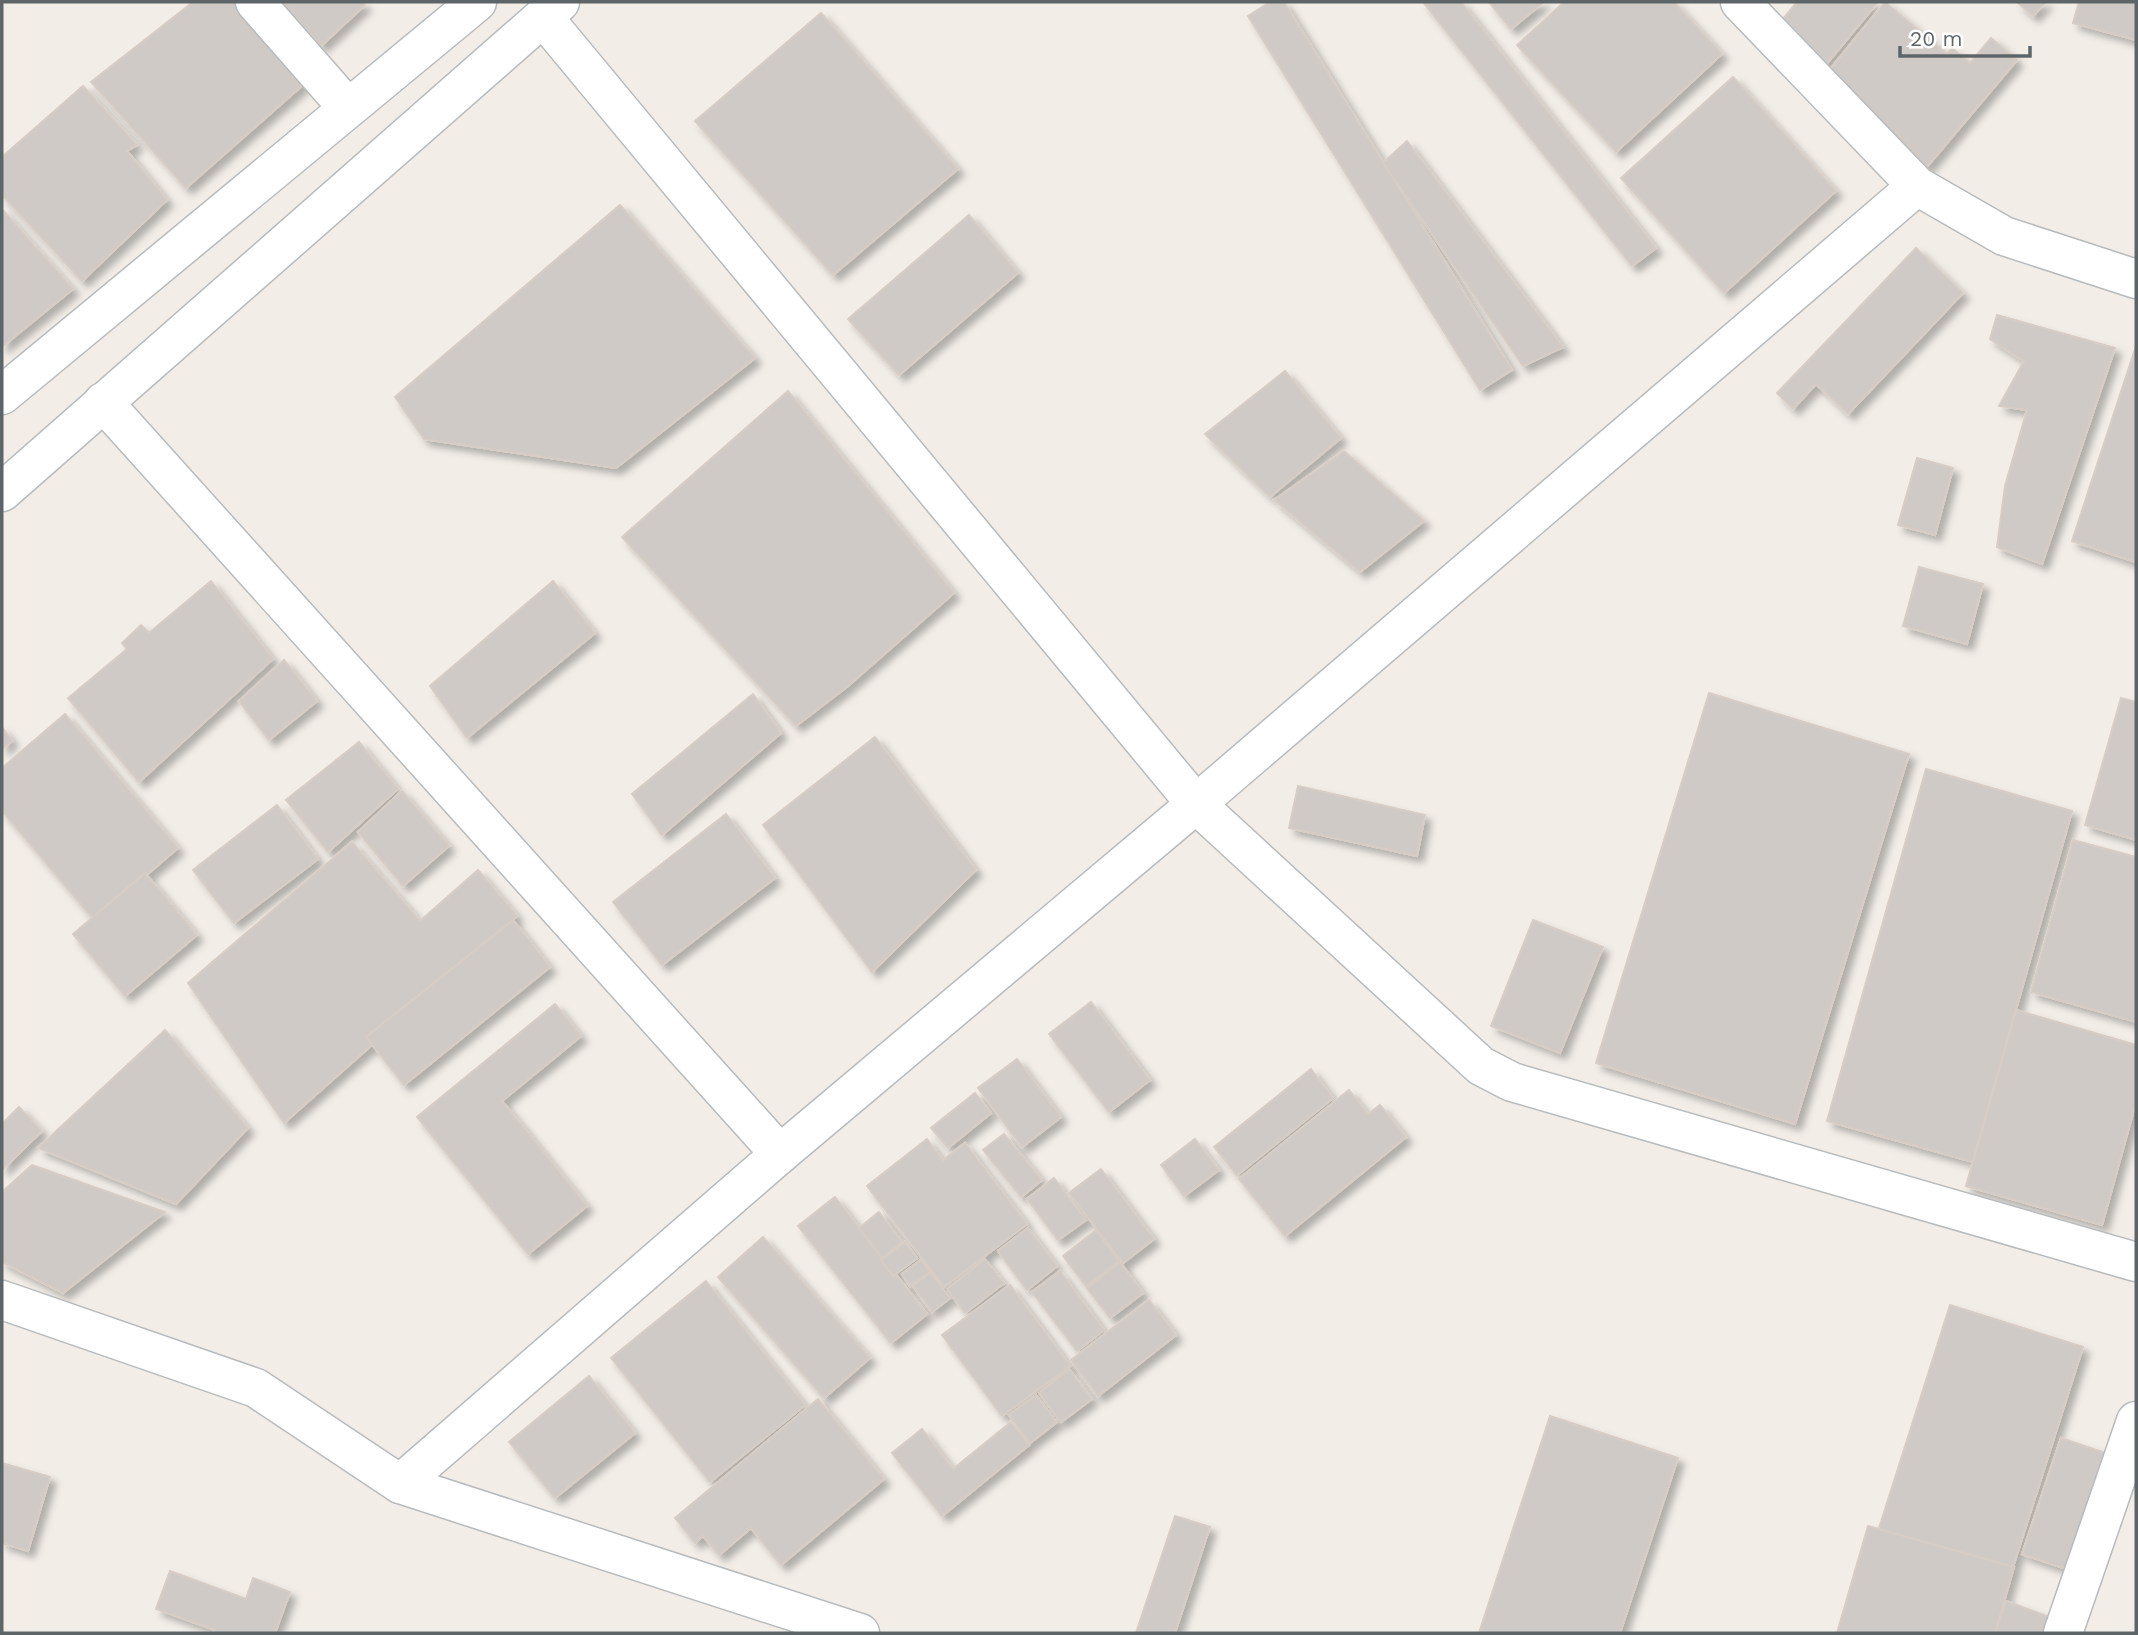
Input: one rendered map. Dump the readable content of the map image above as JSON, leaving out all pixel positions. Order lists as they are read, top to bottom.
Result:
{
  "scale_bar": "20 m"
}
